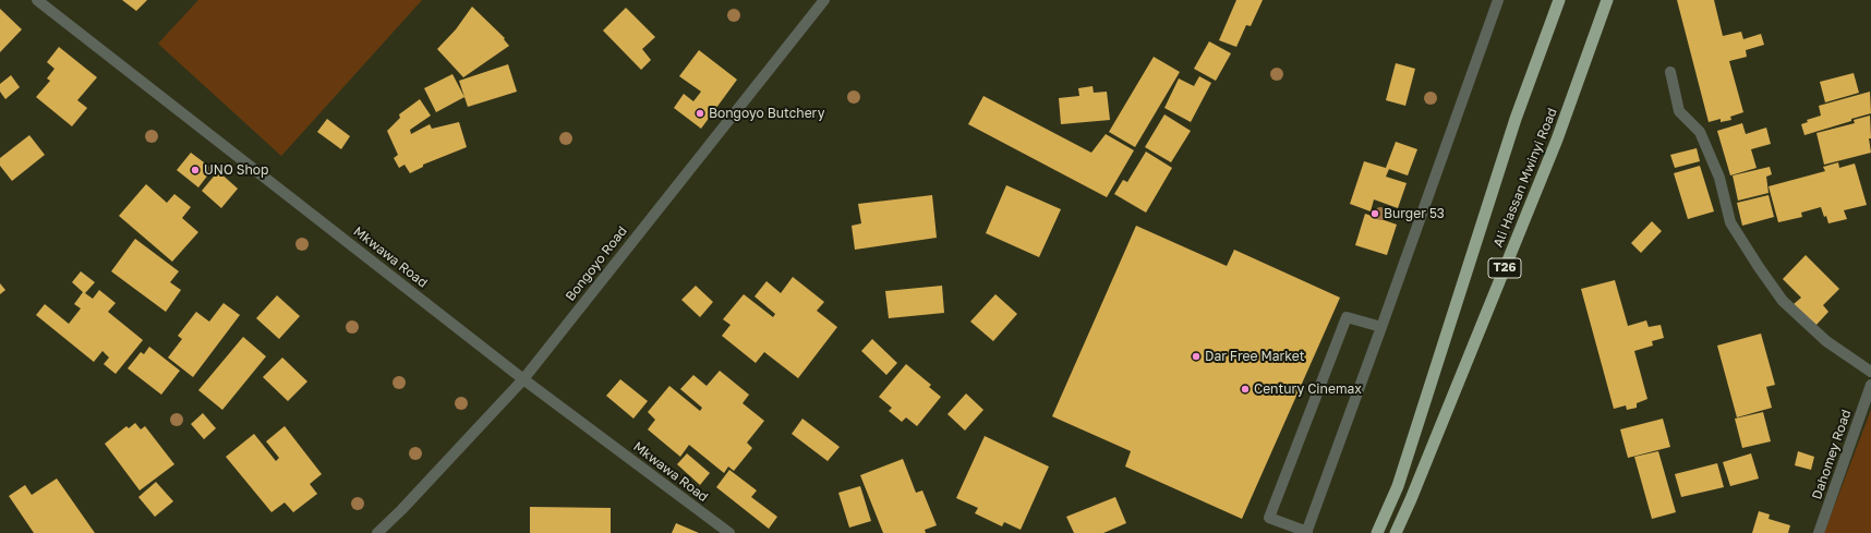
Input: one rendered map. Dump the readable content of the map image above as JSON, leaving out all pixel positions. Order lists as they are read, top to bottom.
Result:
{
  "streets": {
    "highway": ["Ali Hassan Mwinyi Road", "T26"],
    "street": ["Mkwawa Road", "Bongoyo Road", "Dahomey Road"]
  },
  "crossings": [
    ["Mkwawa Road", "Bongoyo Road"]
  ],
  "places": [
    "Bongoyo Butchery",
    "UNO Shop",
    "Burger 53",
    "Dar Free Market",
    "Century Cinemax"
  ]
}
